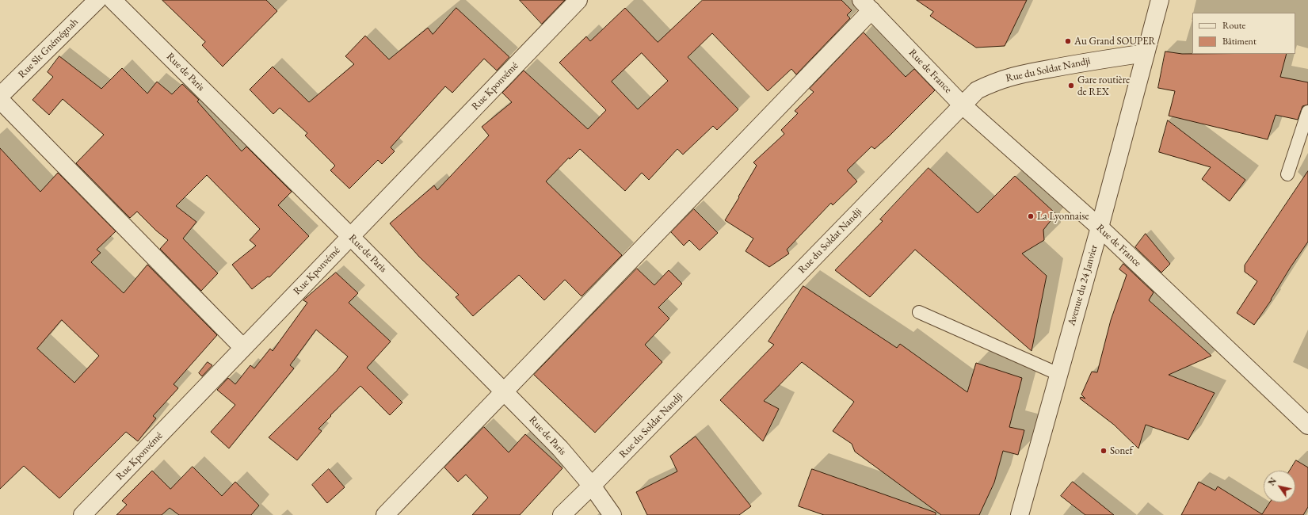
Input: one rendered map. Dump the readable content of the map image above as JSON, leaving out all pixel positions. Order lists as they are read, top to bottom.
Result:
{
  "streets": {
    "street": [
      "Rue Slt Gnémégnah",
      "Rue du Soldat Nandji",
      "Rue de France",
      "Rue de Paris",
      "Rue Kponvémé",
      "Avenue du 24 Janvier"
    ]
  },
  "crossings": [
    ["Rue du Soldat Nandji", "Rue de France"],
    ["Rue du Soldat Nandji", "Rue de Paris"],
    ["Rue du Soldat Nandji", "Avenue du 24 Janvier"],
    ["Rue de France", "Avenue du 24 Janvier"],
    ["Rue de Paris", "Rue Kponvémé"]
  ],
  "places": [
    "Au Grand SOUPER",
    "Gare routière de REX",
    "La Lyonnaise",
    "Sonef"
  ],
  "legend": ["Route", "Bâtiment"],
  "north": "top left"
}
